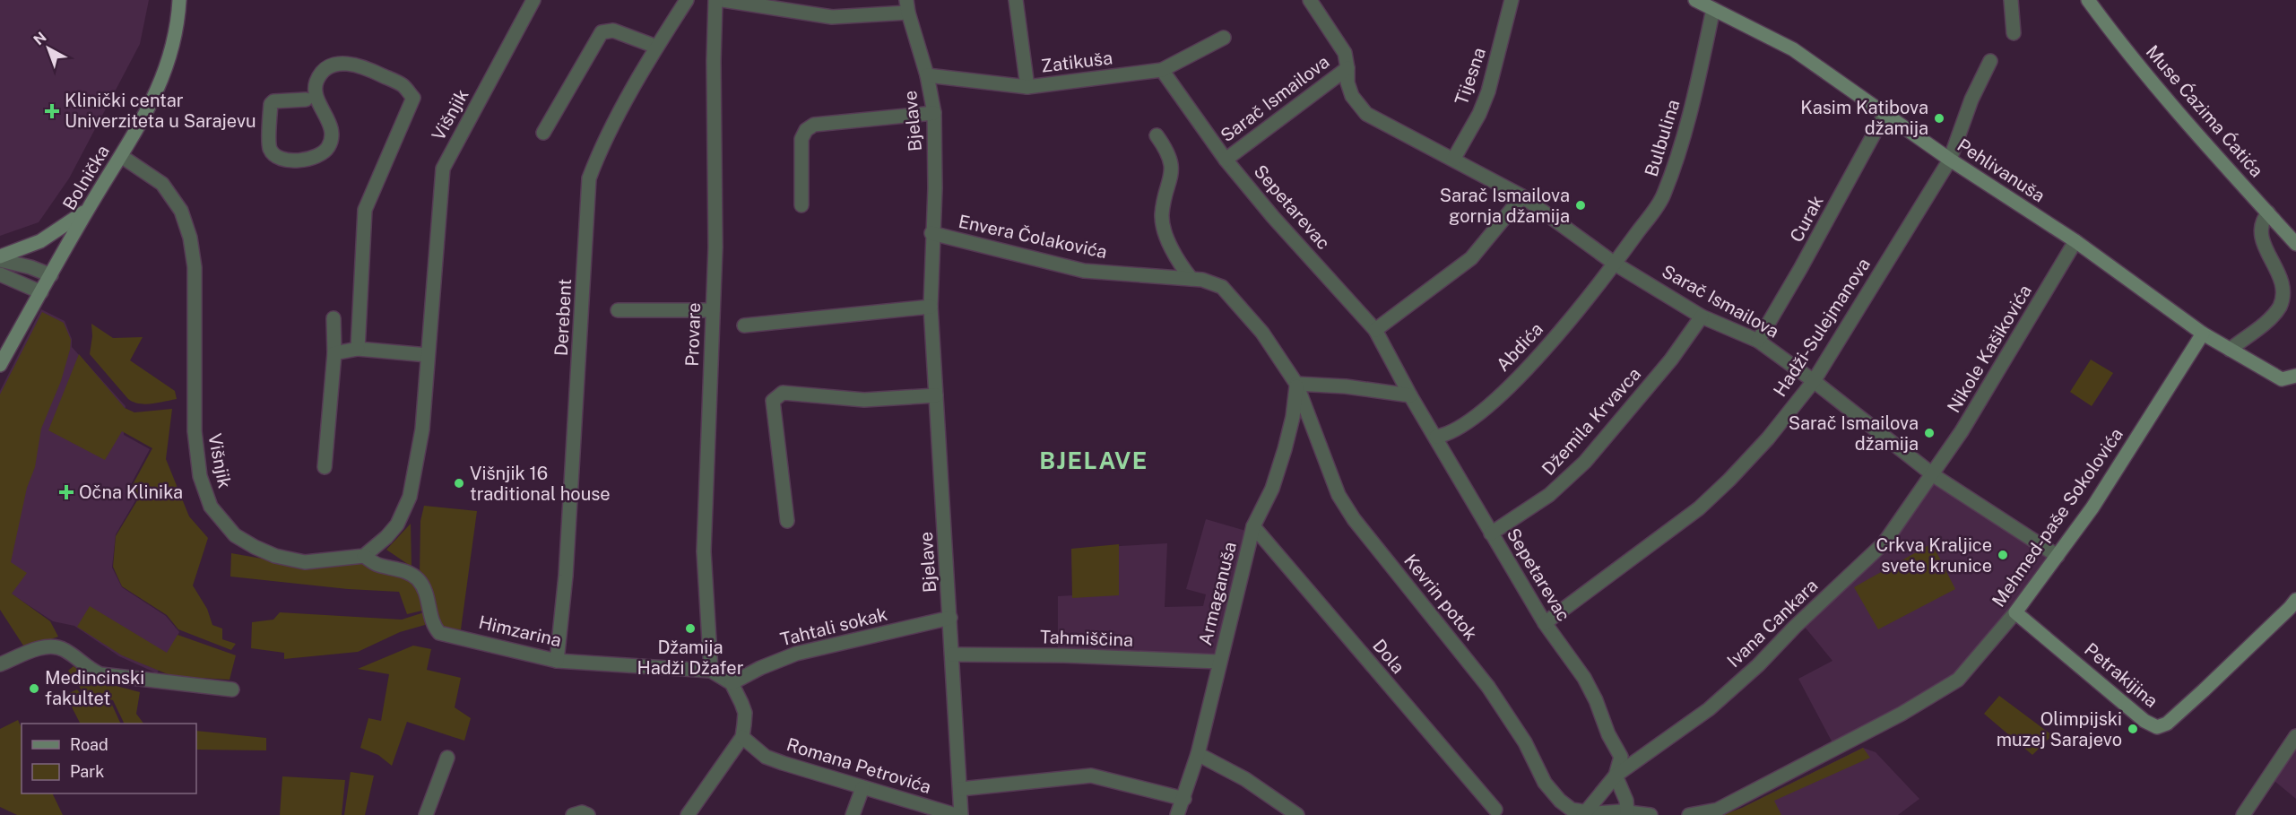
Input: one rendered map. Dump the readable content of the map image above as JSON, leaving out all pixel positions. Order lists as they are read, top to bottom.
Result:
{
  "streets": {
    "street": [
      "Zatikuša",
      "Tijesna",
      "Sarač Ismailova",
      "Muse Ćazima Ćatića",
      "Višnjik",
      "Bjelave",
      "Bulbulina",
      "Pehlivanuša",
      "Bolnička",
      "Sepetarevac",
      "Curak",
      "Envera Čolakovića",
      "Derebent",
      "Hadži-Sulejmanova",
      "Provare",
      "Abdića",
      "Nikole Kašikovića",
      "Džemila Krvavca",
      "Mehmed-paše Sokolovića",
      "Armaganuša",
      "Kevrin potok",
      "Ivana Cankara",
      "Tahtali sokak",
      "Himzarina",
      "Tahmiščina",
      "Dola",
      "Petrakijina",
      "Romana Petrovića"
    ]
  },
  "crossings": [
    ["Zatikuša", "Bjelave"],
    ["Zatikuša", "Sepetarevac"],
    ["Tijesna", "Sarač Ismailova"],
    ["Sarač Ismailova", "Bulbulina"],
    ["Sarač Ismailova", "Sepetarevac"],
    ["Sarač Ismailova", "Curak"],
    ["Sarač Ismailova", "Hadži-Sulejmanova"],
    ["Sarač Ismailova", "Abdića"],
    ["Sarač Ismailova", "Nikole Kašikovića"],
    ["Sarač Ismailova", "Džemila Krvavca"],
    ["Sarač Ismailova", "Mehmed-paše Sokolovića"],
    ["Sarač Ismailova", "Ivana Cankara"],
    ["Višnjik", "Bolnička"],
    ["Višnjik", "Himzarina"],
    ["Bjelave", "Envera Čolakovića"],
    ["Bjelave", "Tahtali sokak"],
    ["Bjelave", "Tahmiščina"],
    ["Bulbulina", "Pehlivanuša"],
    ["Bulbulina", "Abdića"],
    ["Pehlivanuša", "Curak"],
    ["Pehlivanuša", "Hadži-Sulejmanova"],
    ["Pehlivanuša", "Nikole Kašikovića"],
    ["Pehlivanuša", "Mehmed-paše Sokolovića"],
    ["Sepetarevac", "Hadži-Sulejmanova"],
    ["Sepetarevac", "Abdića"],
    ["Sepetarevac", "Džemila Krvavca"],
    ["Sepetarevac", "Ivana Cankara"],
    ["Envera Čolakovića", "Armaganuša"],
    ["Envera Čolakovića", "Kevrin potok"],
    ["Derebent", "Himzarina"],
    ["Provare", "Himzarina"],
    ["Nikole Kašikovića", "Ivana Cankara"],
    ["Mehmed-paše Sokolovića", "Petrakijina"],
    ["Armaganuša", "Kevrin potok"],
    ["Armaganuša", "Tahmiščina"],
    ["Armaganuša", "Dola"],
    ["Kevrin potok", "Ivana Cankara"]
  ],
  "districts": ["BJELAVE"],
  "places": {
    "health": ["Klinički centar Univerziteta u Sarajevu", "Očna Klinika"],
    "other": [
      "Kasim Katibova džamija",
      "Sarač Ismailova gornja džamija",
      "Sarač Ismailova džamija",
      "Višnjik 16 traditional house",
      "Crkva Kraljice svete krunice",
      "Džamija Hadži Džafer",
      "Medincinski fakultet",
      "Olimpijski muzej Sarajevo"
    ]
  },
  "legend": ["Road", "Park"],
  "north": "top left"
}
